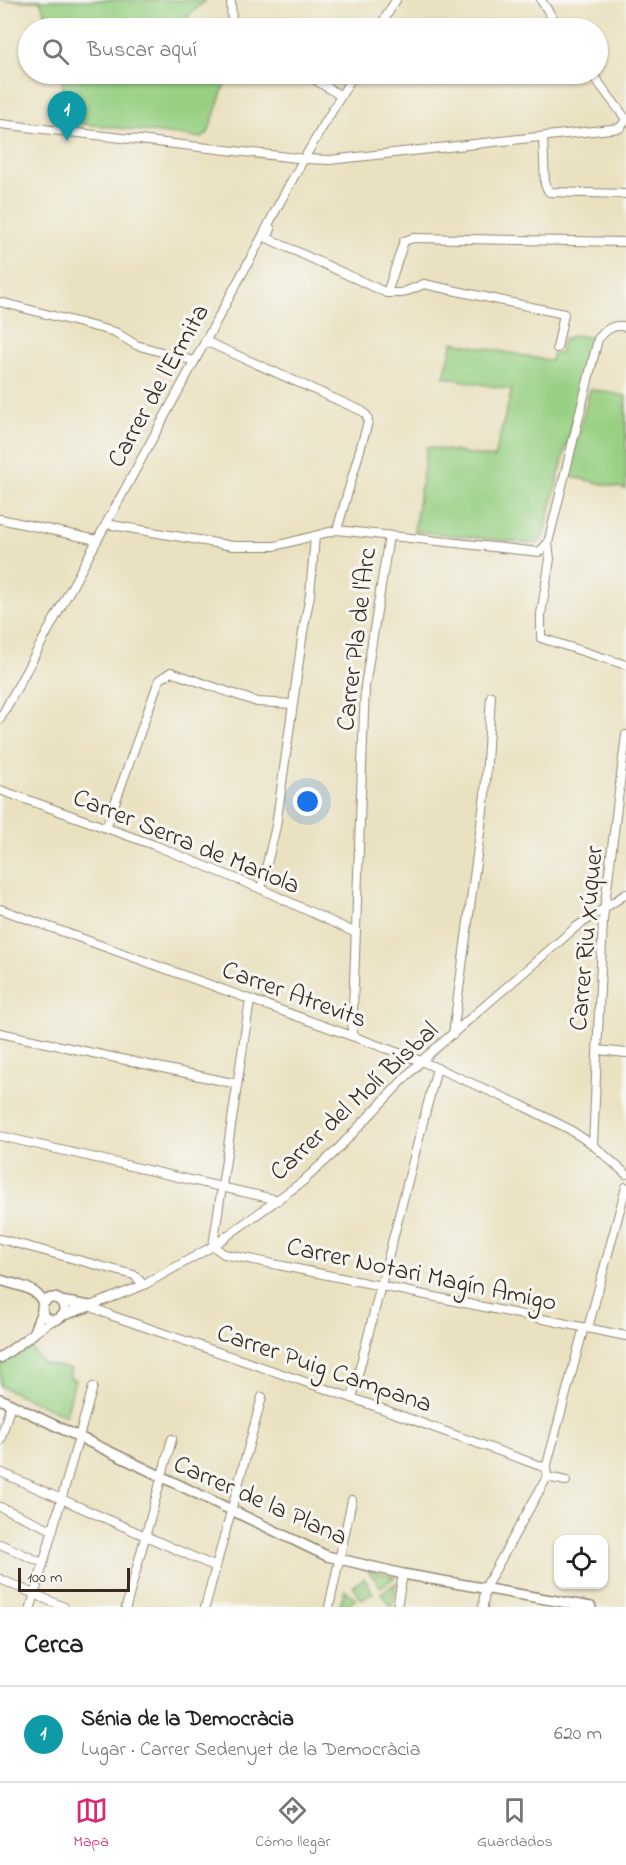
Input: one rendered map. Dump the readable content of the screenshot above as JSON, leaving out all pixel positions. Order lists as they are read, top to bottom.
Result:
{
  "streets": {
    "main road": ["Carrer del Molí Bisbal", "Carrer de la Plana"],
    "street": [
      "Carrer de l'Ermita",
      "Carrer Pla de l'Arc",
      "Carrer Serra de Mariola",
      "Carrer Riu Xúquer",
      "Carrer Atrevits",
      "Carrer Notari Magín Amigo",
      "Carrer Puig Campana"
    ]
  },
  "crossings": [
    ["Carrer Pla de l'Arc", "Carrer Serra de Mariola"],
    ["Carrer Pla de l'Arc", "Carrer Atrevits"],
    ["Carrer Riu Xúquer", "Carrer Atrevits"],
    ["Carrer Riu Xúquer", "Carrer del Molí Bisbal"],
    ["Carrer Atrevits", "Carrer del Molí Bisbal"],
    ["Carrer del Molí Bisbal", "Carrer Notari Magín Amigo"],
    ["Carrer del Molí Bisbal", "Carrer Puig Campana"]
  ],
  "scale_bar": "100 m",
  "page": {
    "search": "Buscar aquí",
    "pins": "1",
    "scale": "100 m",
    "heading": "Cerca",
    "list": [
      {
        "mark": "1",
        "name": "Sénia de la Democràcia",
        "note": "Lugar · Carrer Sedenyet de la Democràcia",
        "value": "620 m"
      }
    ],
    "nav": ["Mapa", "Cómo llegar", "Guardados"]
  }
}
